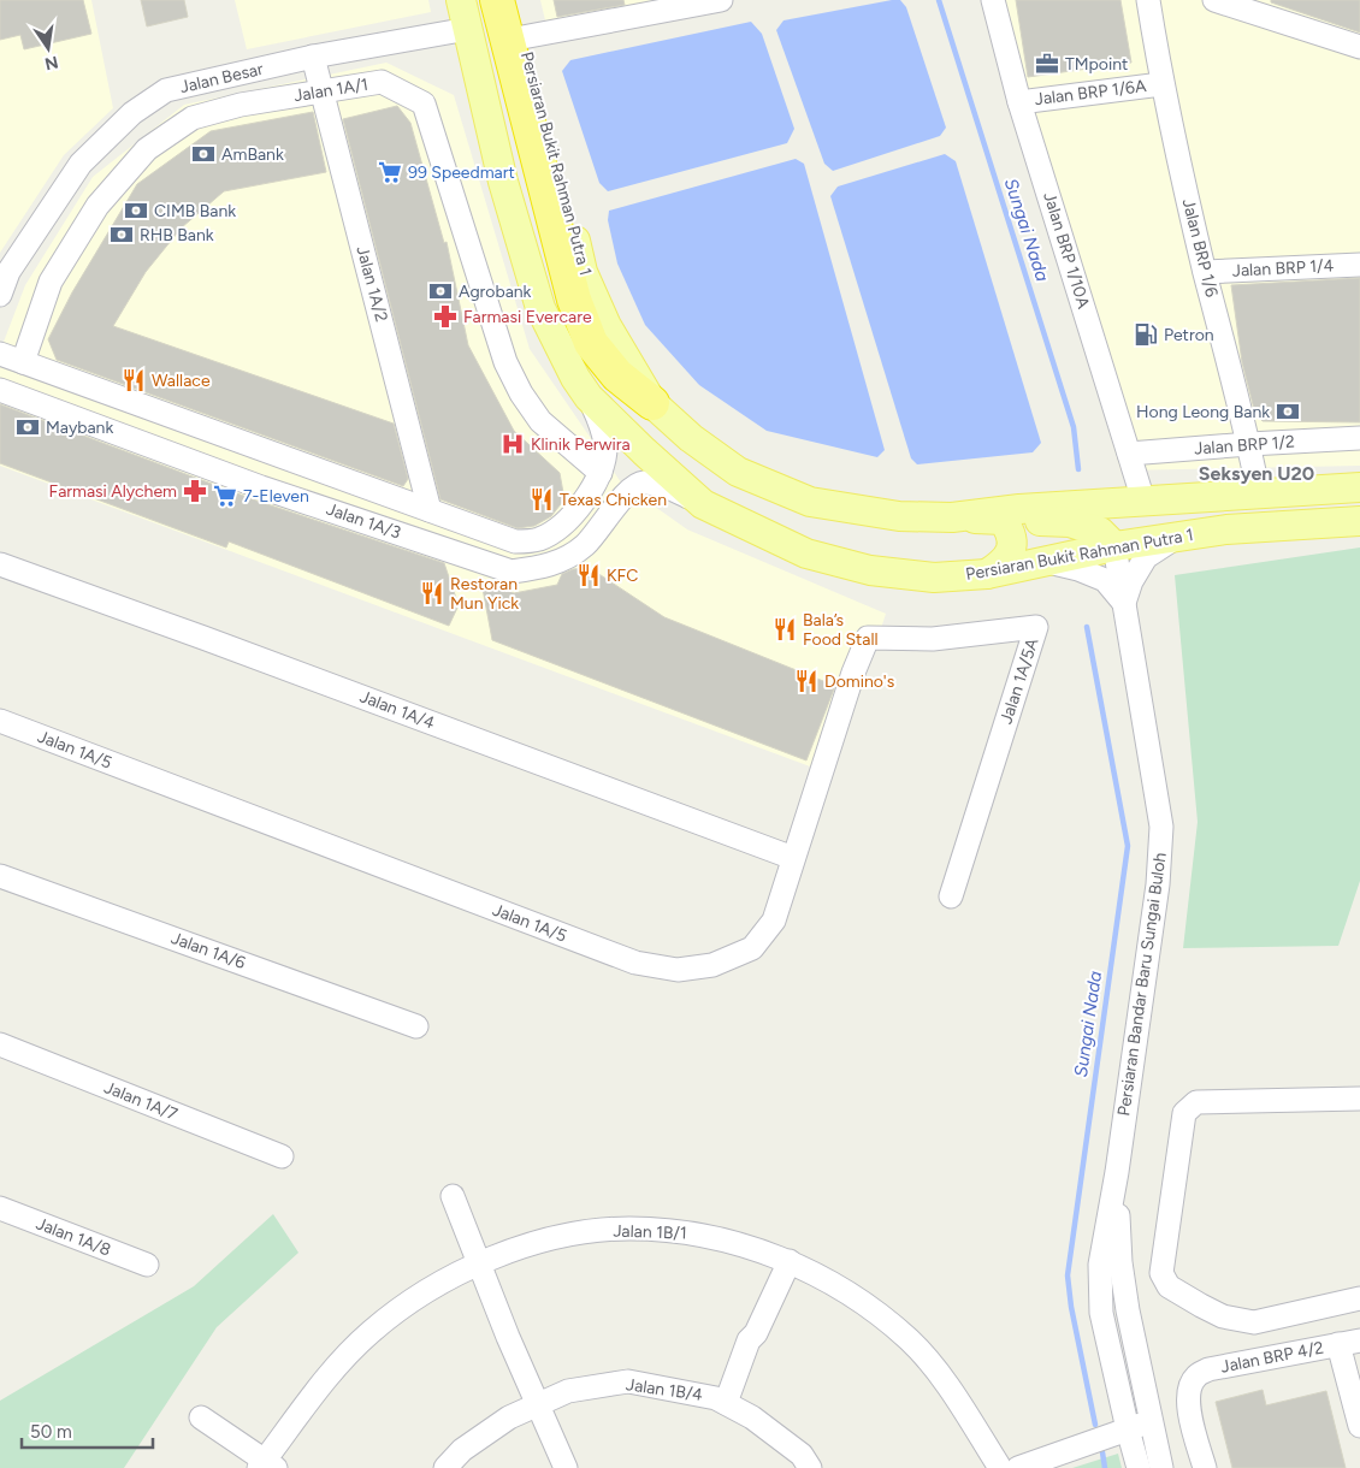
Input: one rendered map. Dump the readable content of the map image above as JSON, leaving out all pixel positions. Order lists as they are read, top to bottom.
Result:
{
  "streets": {
    "main road": ["Persiaran Bukit Rahman Putra 1"],
    "street": [
      "Jalan Besar",
      "Jalan 1A/1",
      "Jalan BRP 1/6A",
      "Jalan BRP 1/6",
      "Jalan BRP 1/10A",
      "Jalan BRP 1/4",
      "Jalan 1A/2",
      "Jalan BRP 1/2",
      "Jalan 1A/3",
      "Jalan 1A/5A",
      "Jalan 1A/4",
      "Jalan 1A/5",
      "Jalan 1A/6",
      "Persiaran Bandar Baru Sungai Buloh",
      "Jalan 1A/7",
      "Jalan 1B/1",
      "Jalan 1A/8",
      "Jalan BRP 4/2",
      "Jalan 1B/4"
    ]
  },
  "crossings": [
    ["Jalan Besar", "Persiaran Bukit Rahman Putra 1"],
    ["Jalan Besar", "Jalan 1A/2"],
    ["Jalan 1A/1", "Jalan 1A/2"],
    ["Jalan 1A/1", "Jalan 1A/3"],
    ["Jalan BRP 1/6A", "Jalan BRP 1/6"],
    ["Jalan BRP 1/6A", "Jalan BRP 1/10A"],
    ["Persiaran Bukit Rahman Putra 1", "Jalan BRP 1/6"],
    ["Persiaran Bukit Rahman Putra 1", "Jalan BRP 1/10A"],
    ["Persiaran Bukit Rahman Putra 1", "Jalan 1A/3"],
    ["Persiaran Bukit Rahman Putra 1", "Persiaran Bandar Baru Sungai Buloh"],
    ["Jalan BRP 1/6", "Jalan BRP 1/4"],
    ["Jalan BRP 1/6", "Jalan BRP 1/2"],
    ["Jalan BRP 1/10A", "Jalan BRP 1/2"],
    ["Jalan 1A/2", "Jalan 1A/3"],
    ["Jalan 1A/5A", "Jalan 1A/5"],
    ["Jalan 1A/4", "Jalan 1A/5"]
  ],
  "districts": ["Seksyen U20"],
  "water": ["Sungai Nada"],
  "places": {
    "office": ["TMpoint"],
    "bank": [
      "AmBank",
      "CIMB Bank",
      "RHB Bank",
      "Agrobank",
      "Hong Leong Bank",
      "Maybank"
    ],
    "supermarket": ["99 Speedmart", "7-Eleven"],
    "pharmacy": ["Farmasi Evercare", "Farmasi Alychem"],
    "fuel station": ["Petron"],
    "restaurant": [
      "Wallace",
      "Texas Chicken",
      "KFC",
      "Restoran Mun Yick",
      "Bala’s Food Stall",
      "Domino's"
    ],
    "hospital": ["Klinik Perwira"]
  },
  "scale_bar": "50 m",
  "north": "bottom"
}
